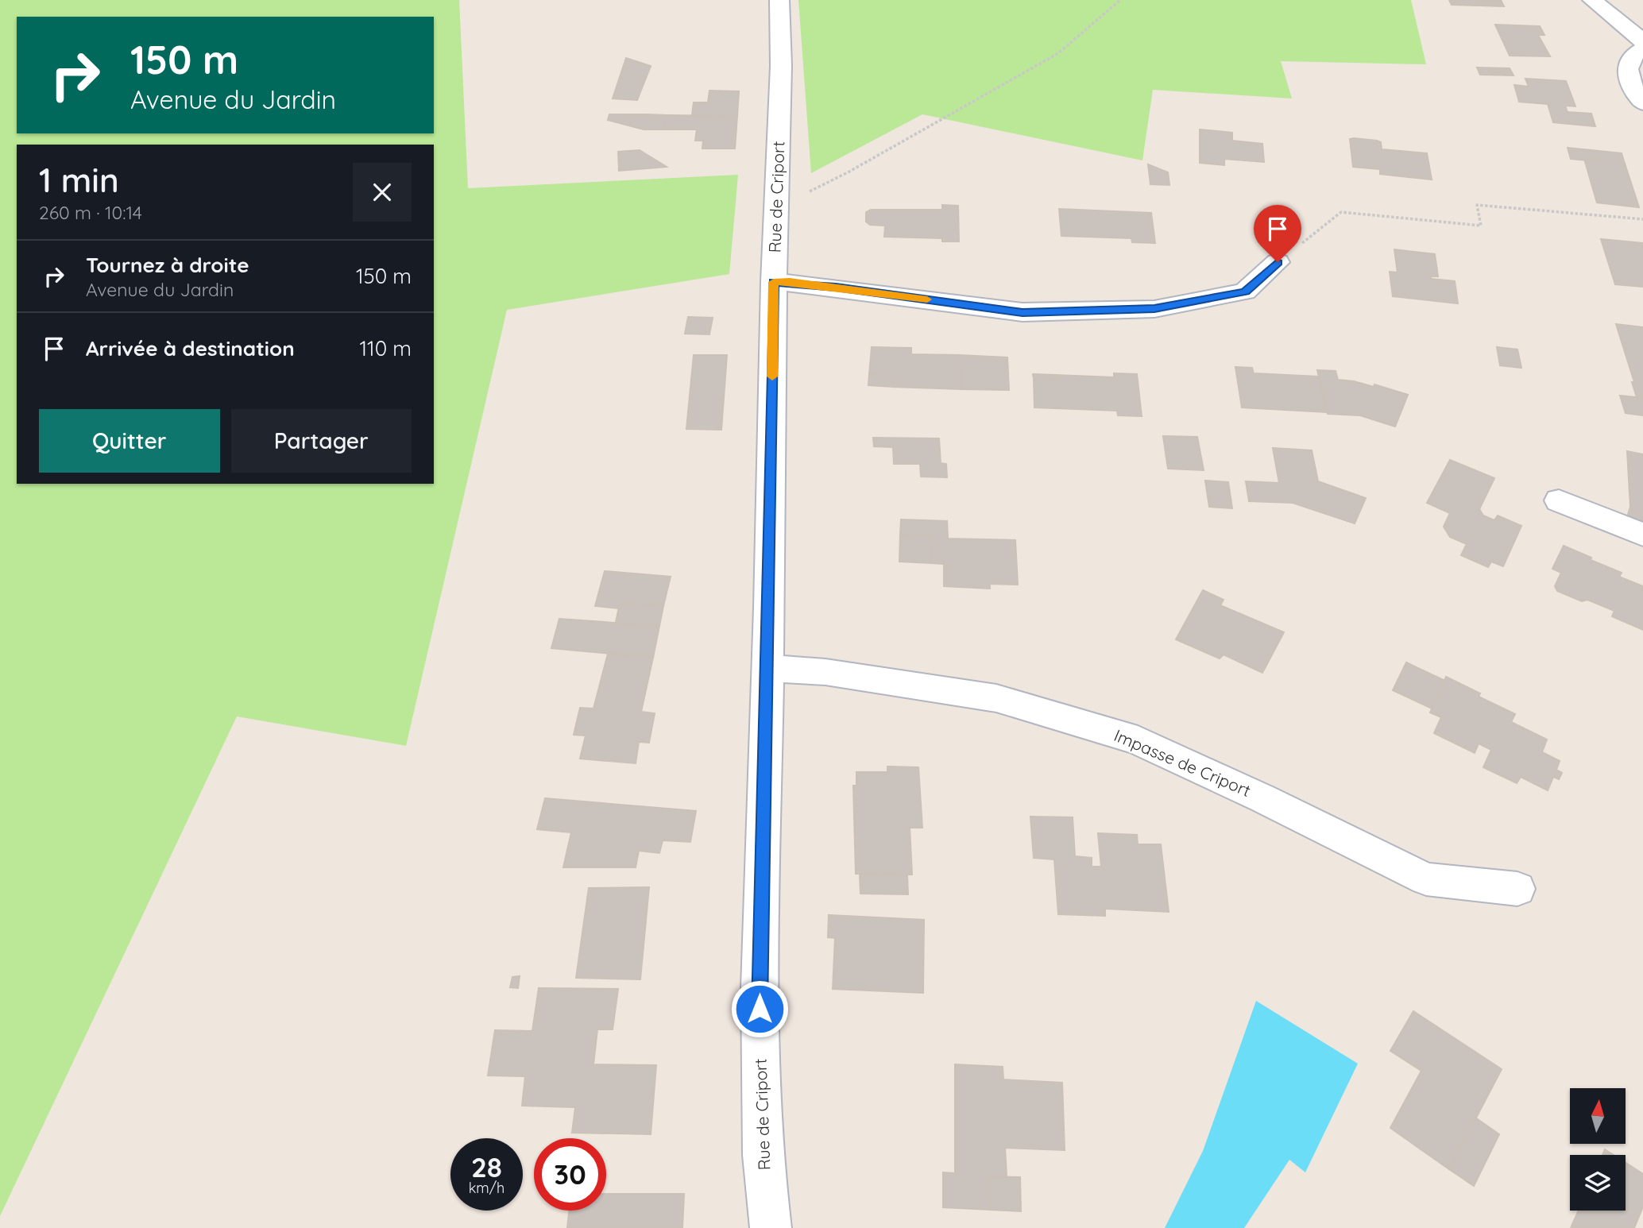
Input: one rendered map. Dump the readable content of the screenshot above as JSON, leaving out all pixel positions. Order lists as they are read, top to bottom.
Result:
{
  "streets": {
    "street": ["Rue de Criport", "Impasse de Criport"]
  },
  "crossings": [
    ["Rue de Criport", "Impasse de Criport"]
  ],
  "north": "top",
  "page": {
    "turn": ["150 m", "Avenue du Jardin"],
    "heading": ["1 min", "260 m · 10:14"],
    "list": [
      {
        "name": "Tournez à droite",
        "note": "Avenue du Jardin",
        "value": "150 m"
      },
      {
        "name": "Arrivée à destination",
        "value": "110 m"
      }
    ],
    "buttons": ["Quitter", "Partager"],
    "speed": "28 km/h",
    "limit": "30"
  }
}
